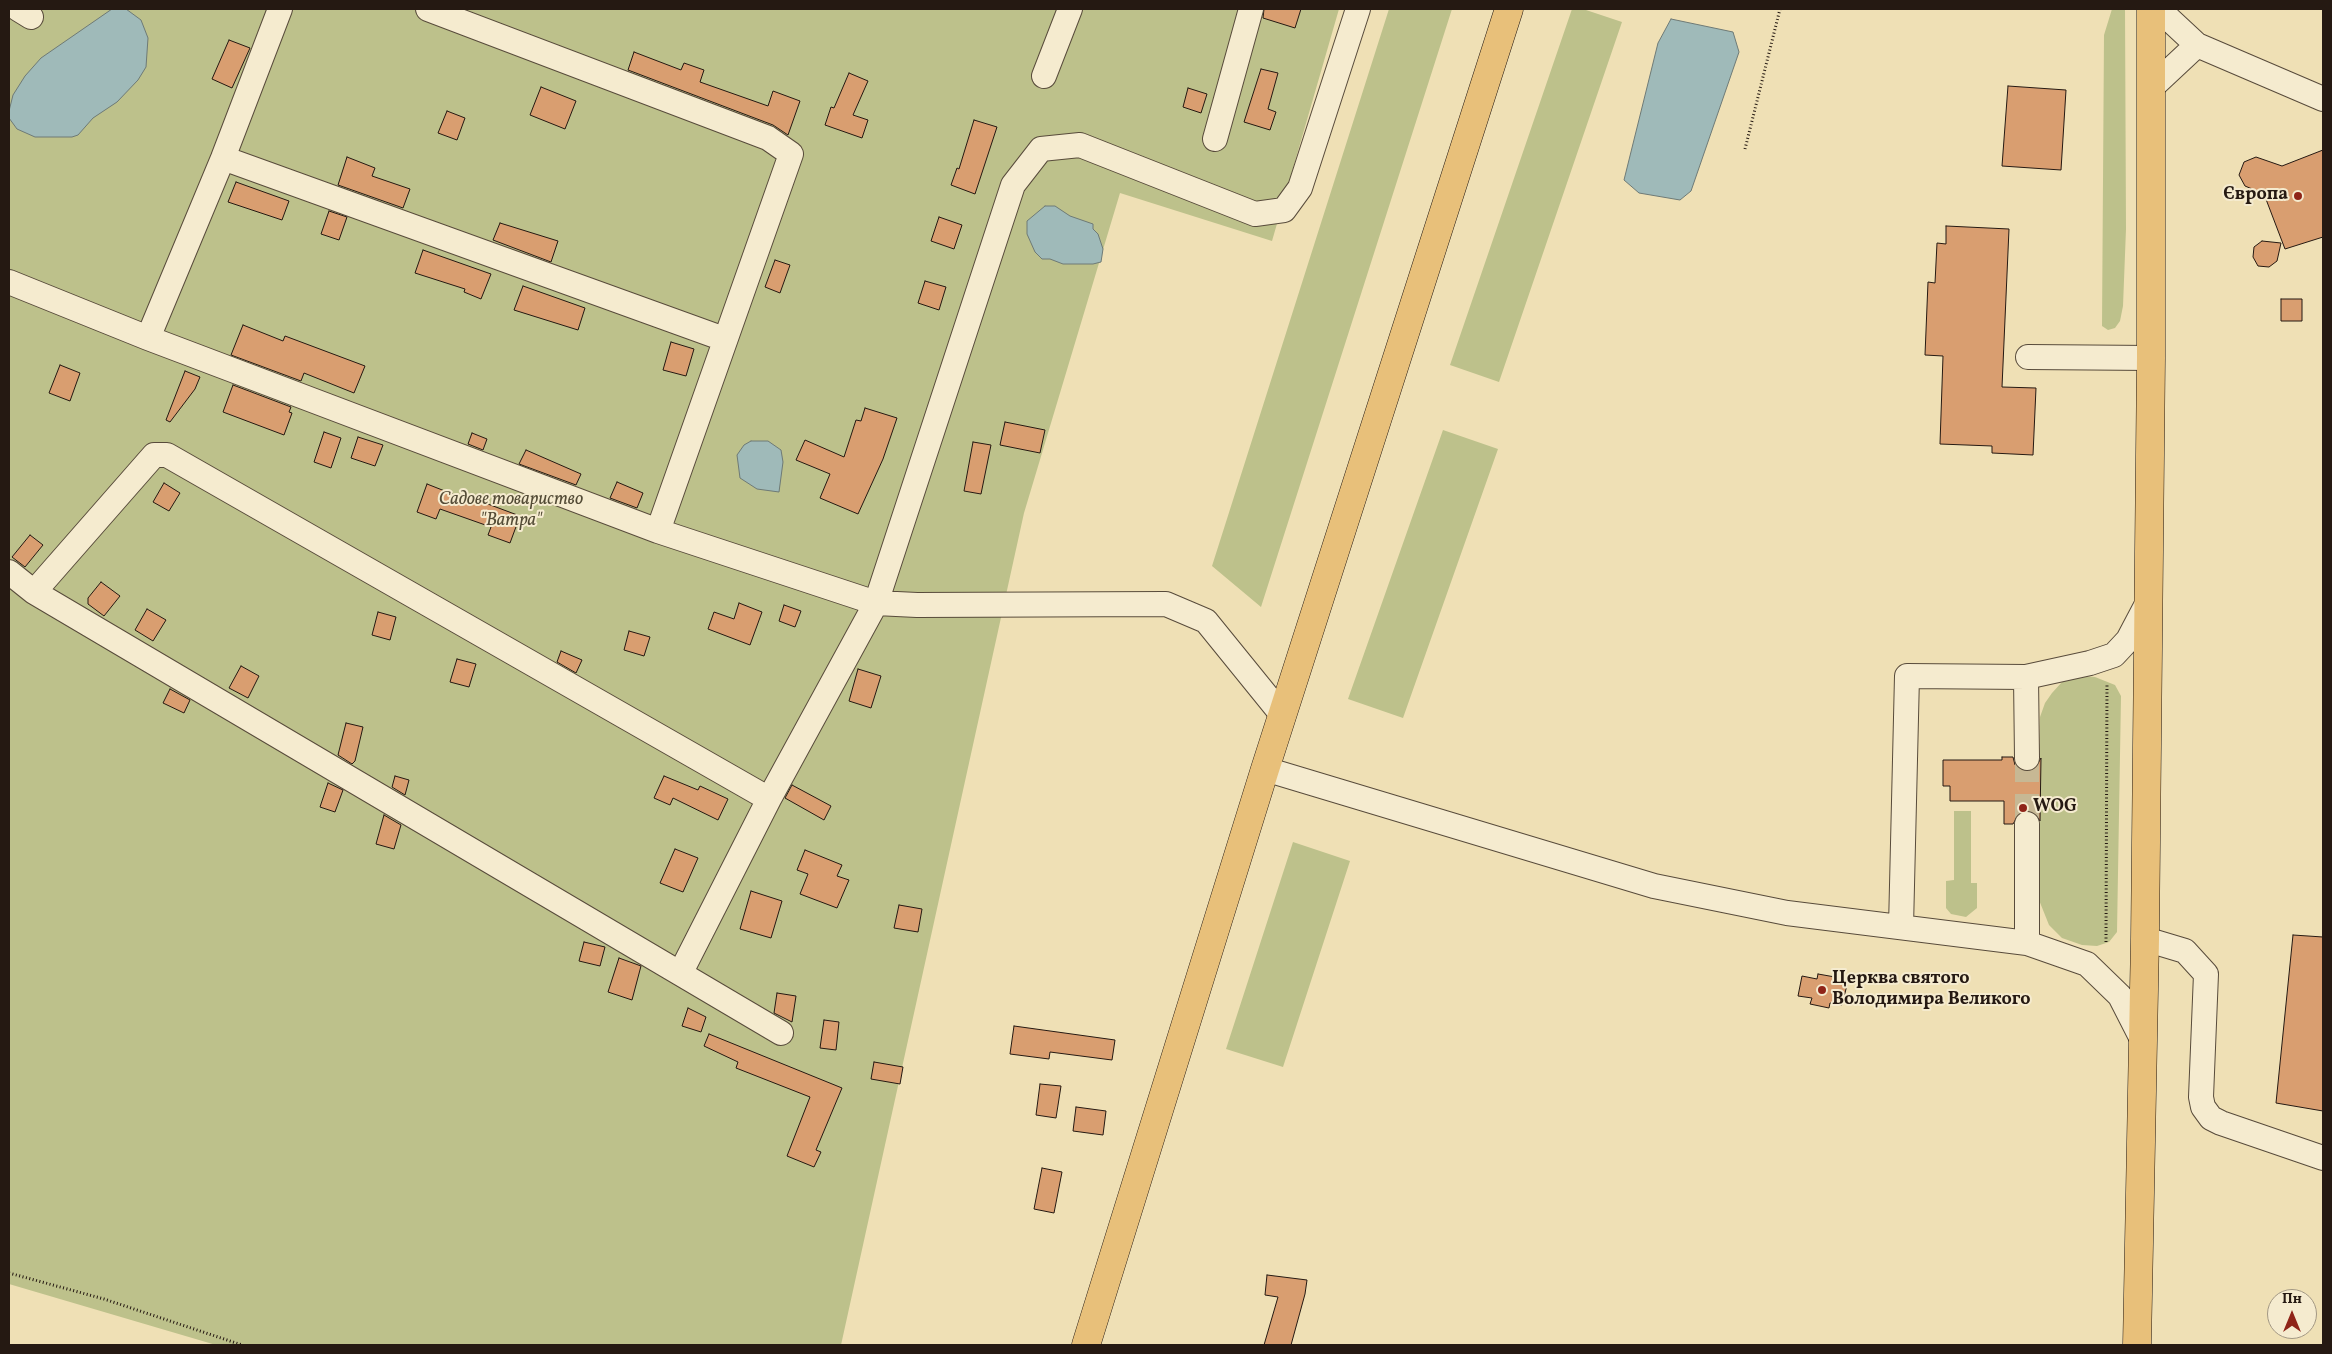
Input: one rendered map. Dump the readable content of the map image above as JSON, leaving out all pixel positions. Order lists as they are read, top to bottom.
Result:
{
  "parks": ["Садове товариство \"Ватра\""],
  "places": ["Європа", "WOG", "Церква святого Володимира Великого"],
  "north": "top"
}
